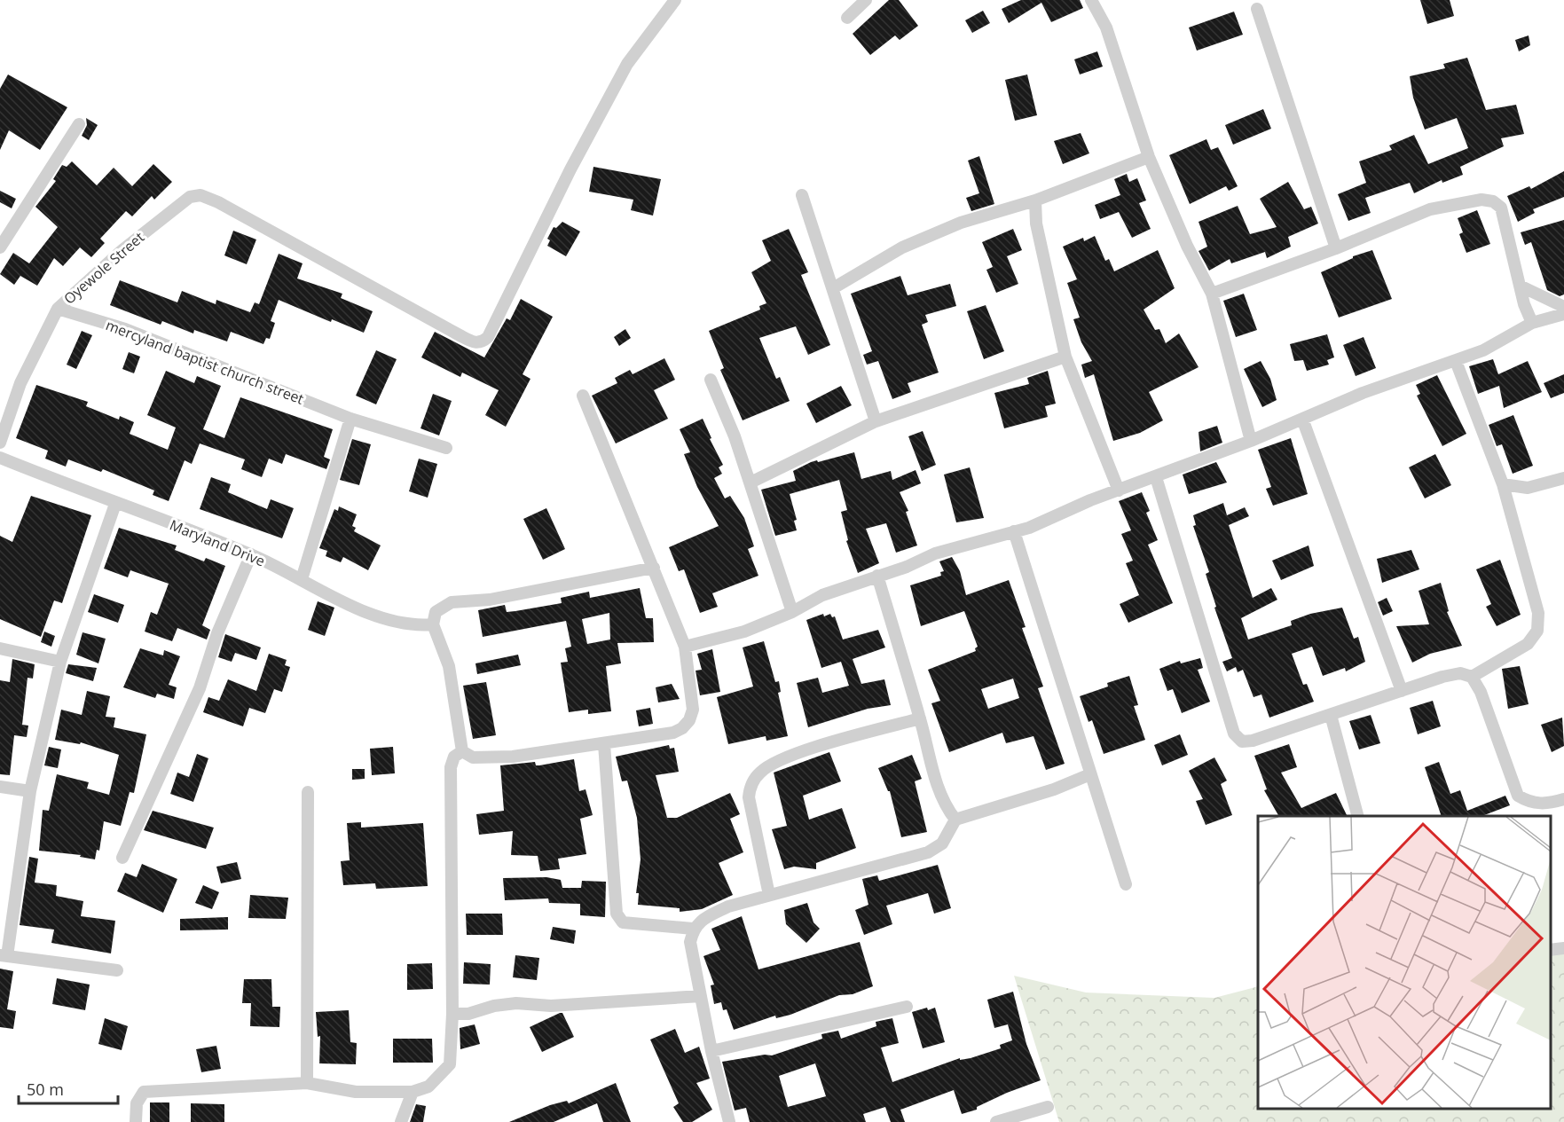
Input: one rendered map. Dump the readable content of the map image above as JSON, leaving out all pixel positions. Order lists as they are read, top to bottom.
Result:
{
  "streets": {
    "street": ["Oyewole Street", "mercyland baptist church street", "Maryland Drive"]
  },
  "crossings": [
    ["Oyewole Street", "mercyland baptist church street"]
  ],
  "scale_bar": "50 m"
}
